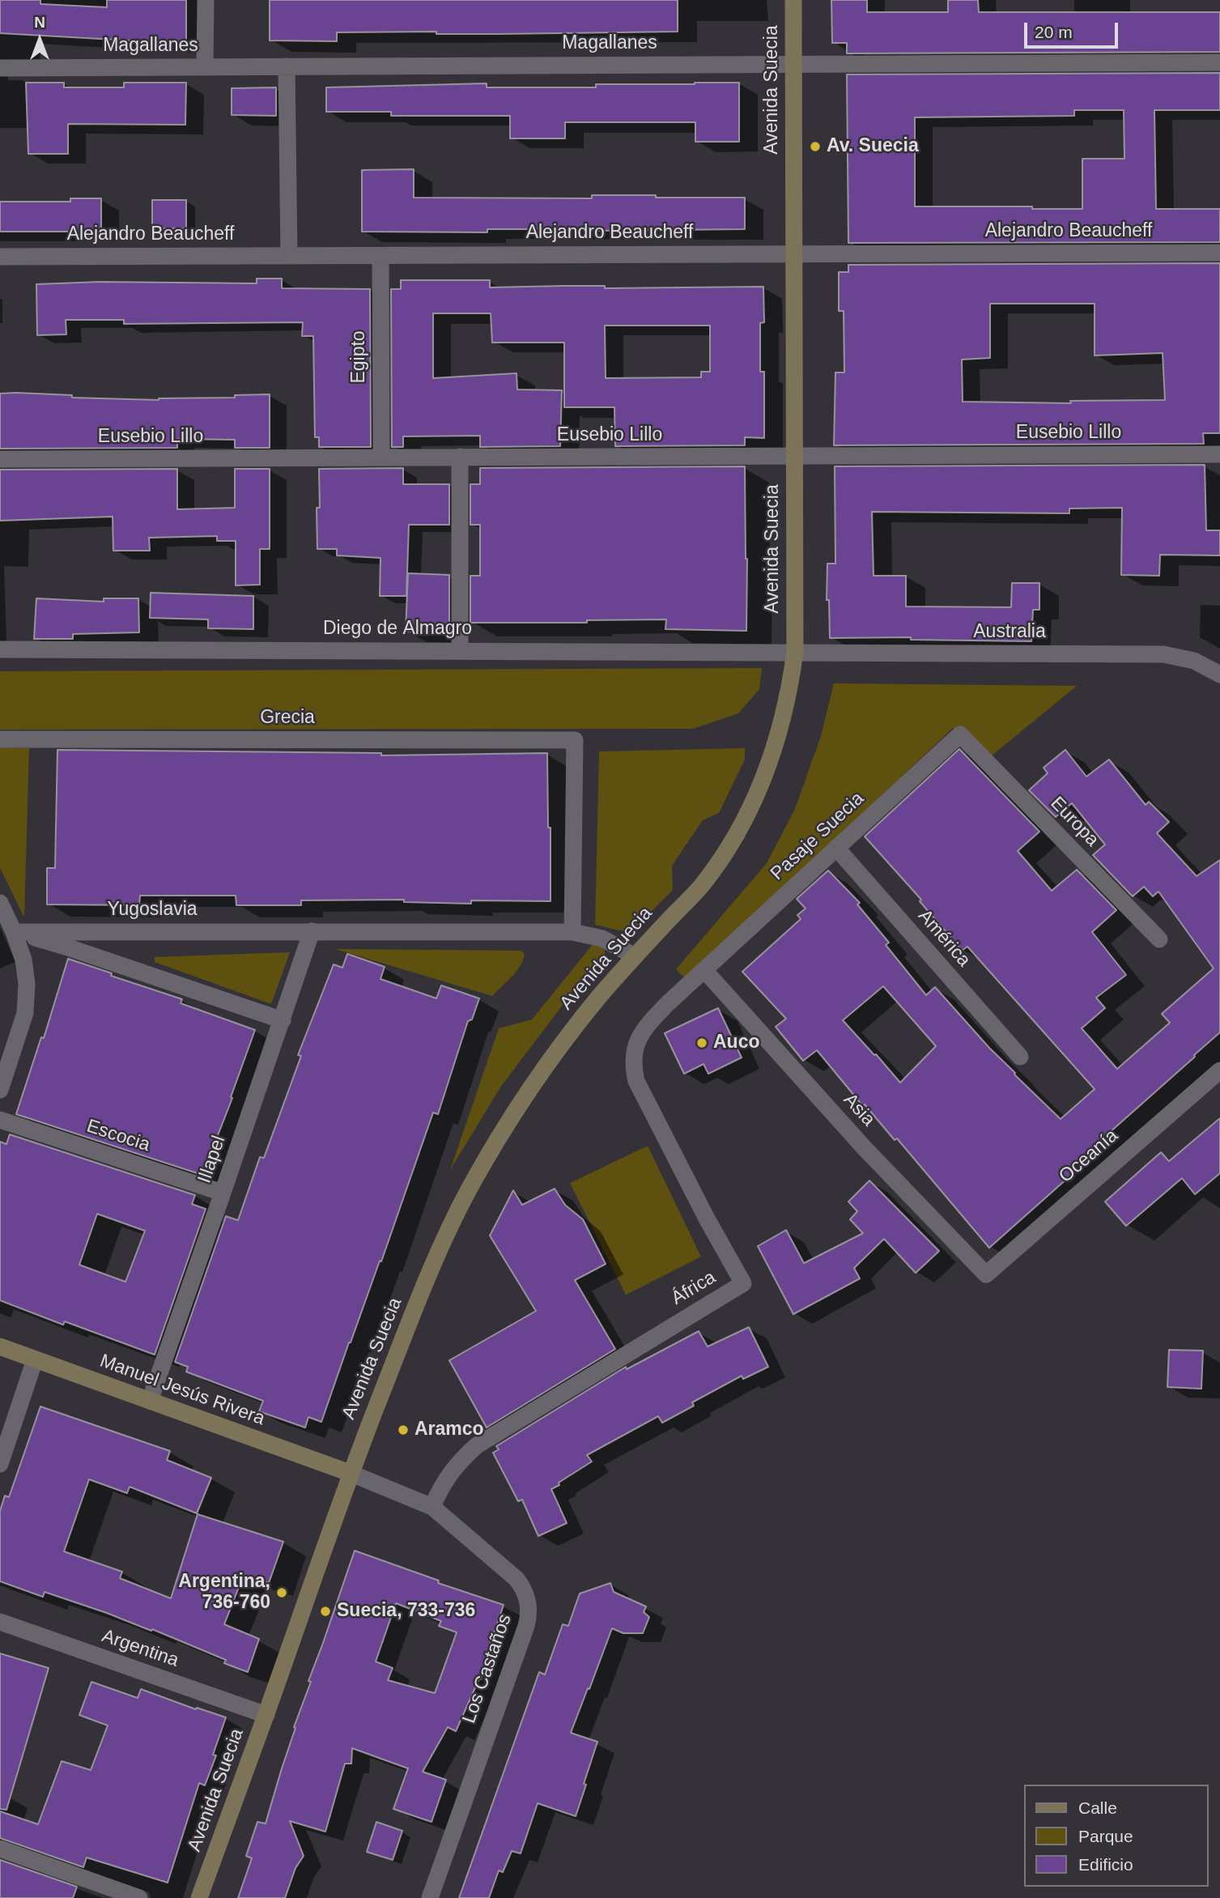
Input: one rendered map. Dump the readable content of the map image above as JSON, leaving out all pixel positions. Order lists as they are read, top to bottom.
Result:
{
  "streets": {
    "main road": ["Avenida Suecia", "Manuel Jesús Rivera"],
    "street": [
      "Magallanes",
      "Alejandro Beaucheff",
      "Egipto",
      "Eusebio Lillo",
      "Diego de Almagro",
      "Australia",
      "Grecia",
      "Europa",
      "Pasaje Suecia",
      "Yugoslavia",
      "América",
      "Asia",
      "Escocia",
      "Oceanía",
      "Illapel",
      "África",
      "Argentina",
      "Los Castaños"
    ]
  },
  "crossings": [
    ["Magallanes", "Avenida Suecia"],
    ["Avenida Suecia", "Alejandro Beaucheff"],
    ["Avenida Suecia", "Eusebio Lillo"],
    ["Avenida Suecia", "Diego de Almagro"],
    ["Avenida Suecia", "Australia"],
    ["Avenida Suecia", "Yugoslavia"],
    ["Avenida Suecia", "Manuel Jesús Rivera"],
    ["Avenida Suecia", "Argentina"],
    ["Avenida Suecia", "Los Castaños"],
    ["Alejandro Beaucheff", "Egipto"],
    ["Egipto", "Eusebio Lillo"],
    ["Diego de Almagro", "Australia"],
    ["Grecia", "Yugoslavia"],
    ["Europa", "Pasaje Suecia"],
    ["Pasaje Suecia", "América"],
    ["Pasaje Suecia", "Asia"],
    ["Pasaje Suecia", "África"],
    ["Yugoslavia", "Illapel"],
    ["Asia", "Oceanía"],
    ["Asia", "África"],
    ["Escocia", "Illapel"],
    ["Illapel", "Manuel Jesús Rivera"],
    ["África", "Los Castaños"],
    ["Manuel Jesús Rivera", "Los Castaños"]
  ],
  "places": [
    "Av. Suecia",
    "Auco",
    "Aramco",
    "Argentina, 736-760",
    "Suecia, 733-736"
  ],
  "legend": ["Calle", "Parque", "Edificio"],
  "scale_bar": "20 m",
  "north": "top"
}
